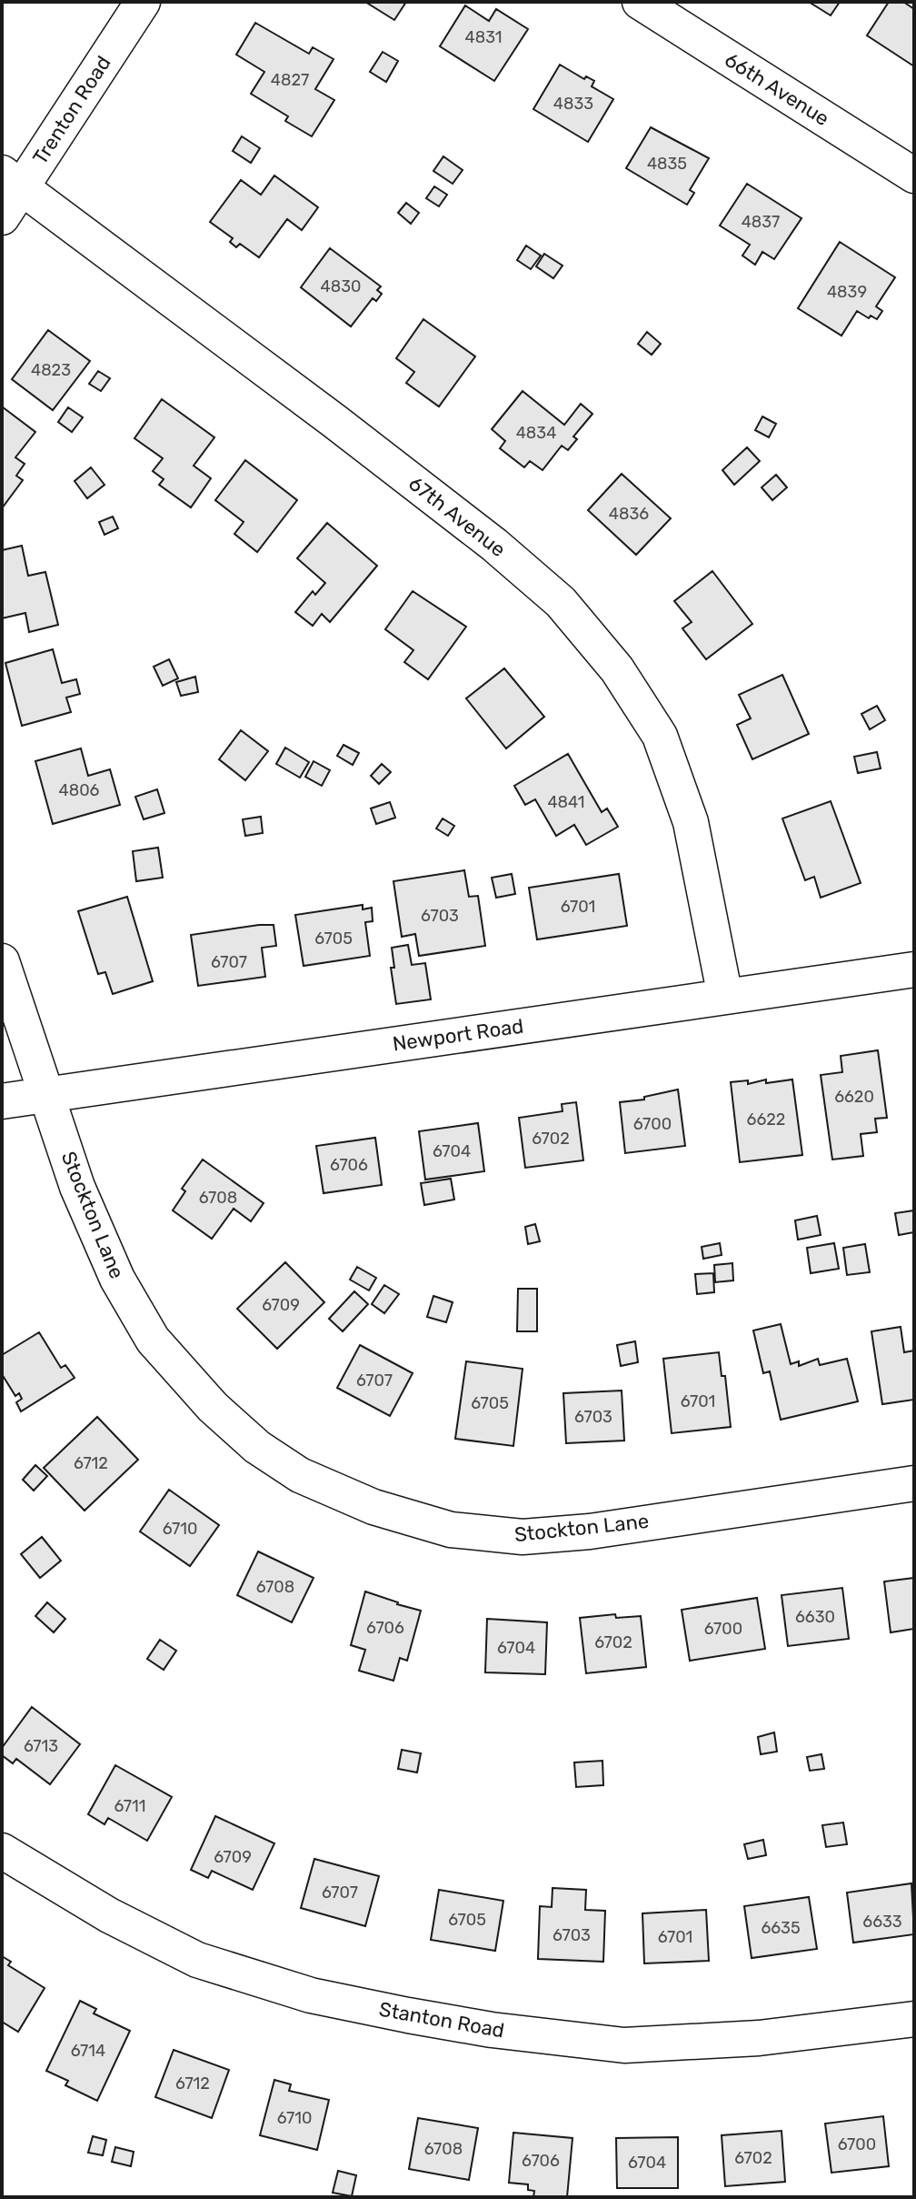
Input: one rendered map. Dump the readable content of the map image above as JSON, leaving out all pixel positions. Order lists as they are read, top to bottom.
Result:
{
  "streets": {
    "street": [
      "66th Avenue",
      "Trenton Road",
      "67th Avenue",
      "Newport Road",
      "Stockton Lane",
      "Stanton Road"
    ]
  },
  "crossings": [
    ["Trenton Road", "67th Avenue"],
    ["67th Avenue", "Newport Road"],
    ["Newport Road", "Stockton Lane"]
  ],
  "house_numbers": [
    "4831",
    "4827",
    "4833",
    "4835",
    "4837",
    "4830",
    "4839",
    "4823",
    "4834",
    "4836",
    "4806",
    "4841",
    "6701",
    "6703",
    "6705",
    "6707",
    "6620",
    "6622",
    "6700",
    "6702",
    "6704",
    "6706",
    "6708",
    "6709",
    "6707",
    "6701",
    "6705",
    "6703",
    "6712",
    "6710",
    "6708",
    "6630",
    "6706",
    "6700",
    "6702",
    "6704",
    "6713",
    "6711",
    "6709",
    "6707",
    "6705",
    "6633",
    "6635",
    "6703",
    "6701",
    "6714",
    "6712",
    "6710",
    "6700",
    "6708",
    "6702",
    "6706",
    "6704"
  ]
}
